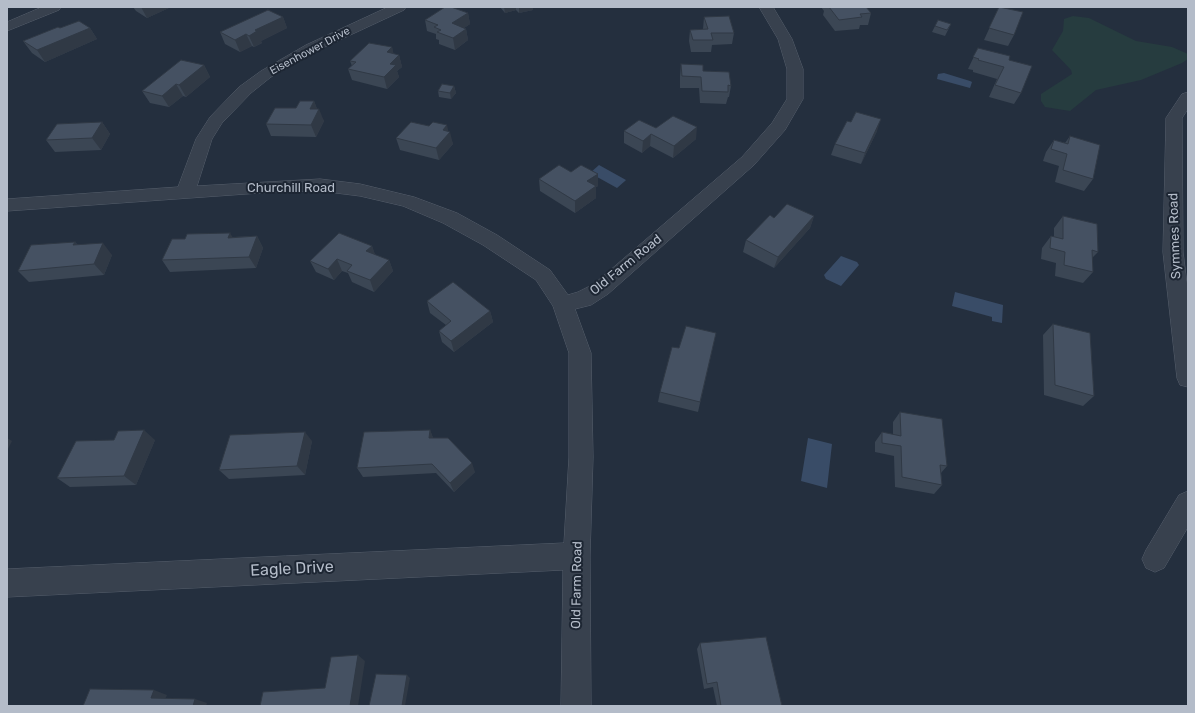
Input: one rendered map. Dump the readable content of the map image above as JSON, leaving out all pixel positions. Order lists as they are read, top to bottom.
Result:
{
  "streets": {
    "street": [
      "Eisenhower Drive",
      "Churchill Road",
      "Symmes Road",
      "Old Farm Road",
      "Eagle Drive"
    ]
  },
  "crossings": [
    ["Eisenhower Drive", "Churchill Road"],
    ["Churchill Road", "Old Farm Road"],
    ["Old Farm Road", "Eagle Drive"]
  ]
}
